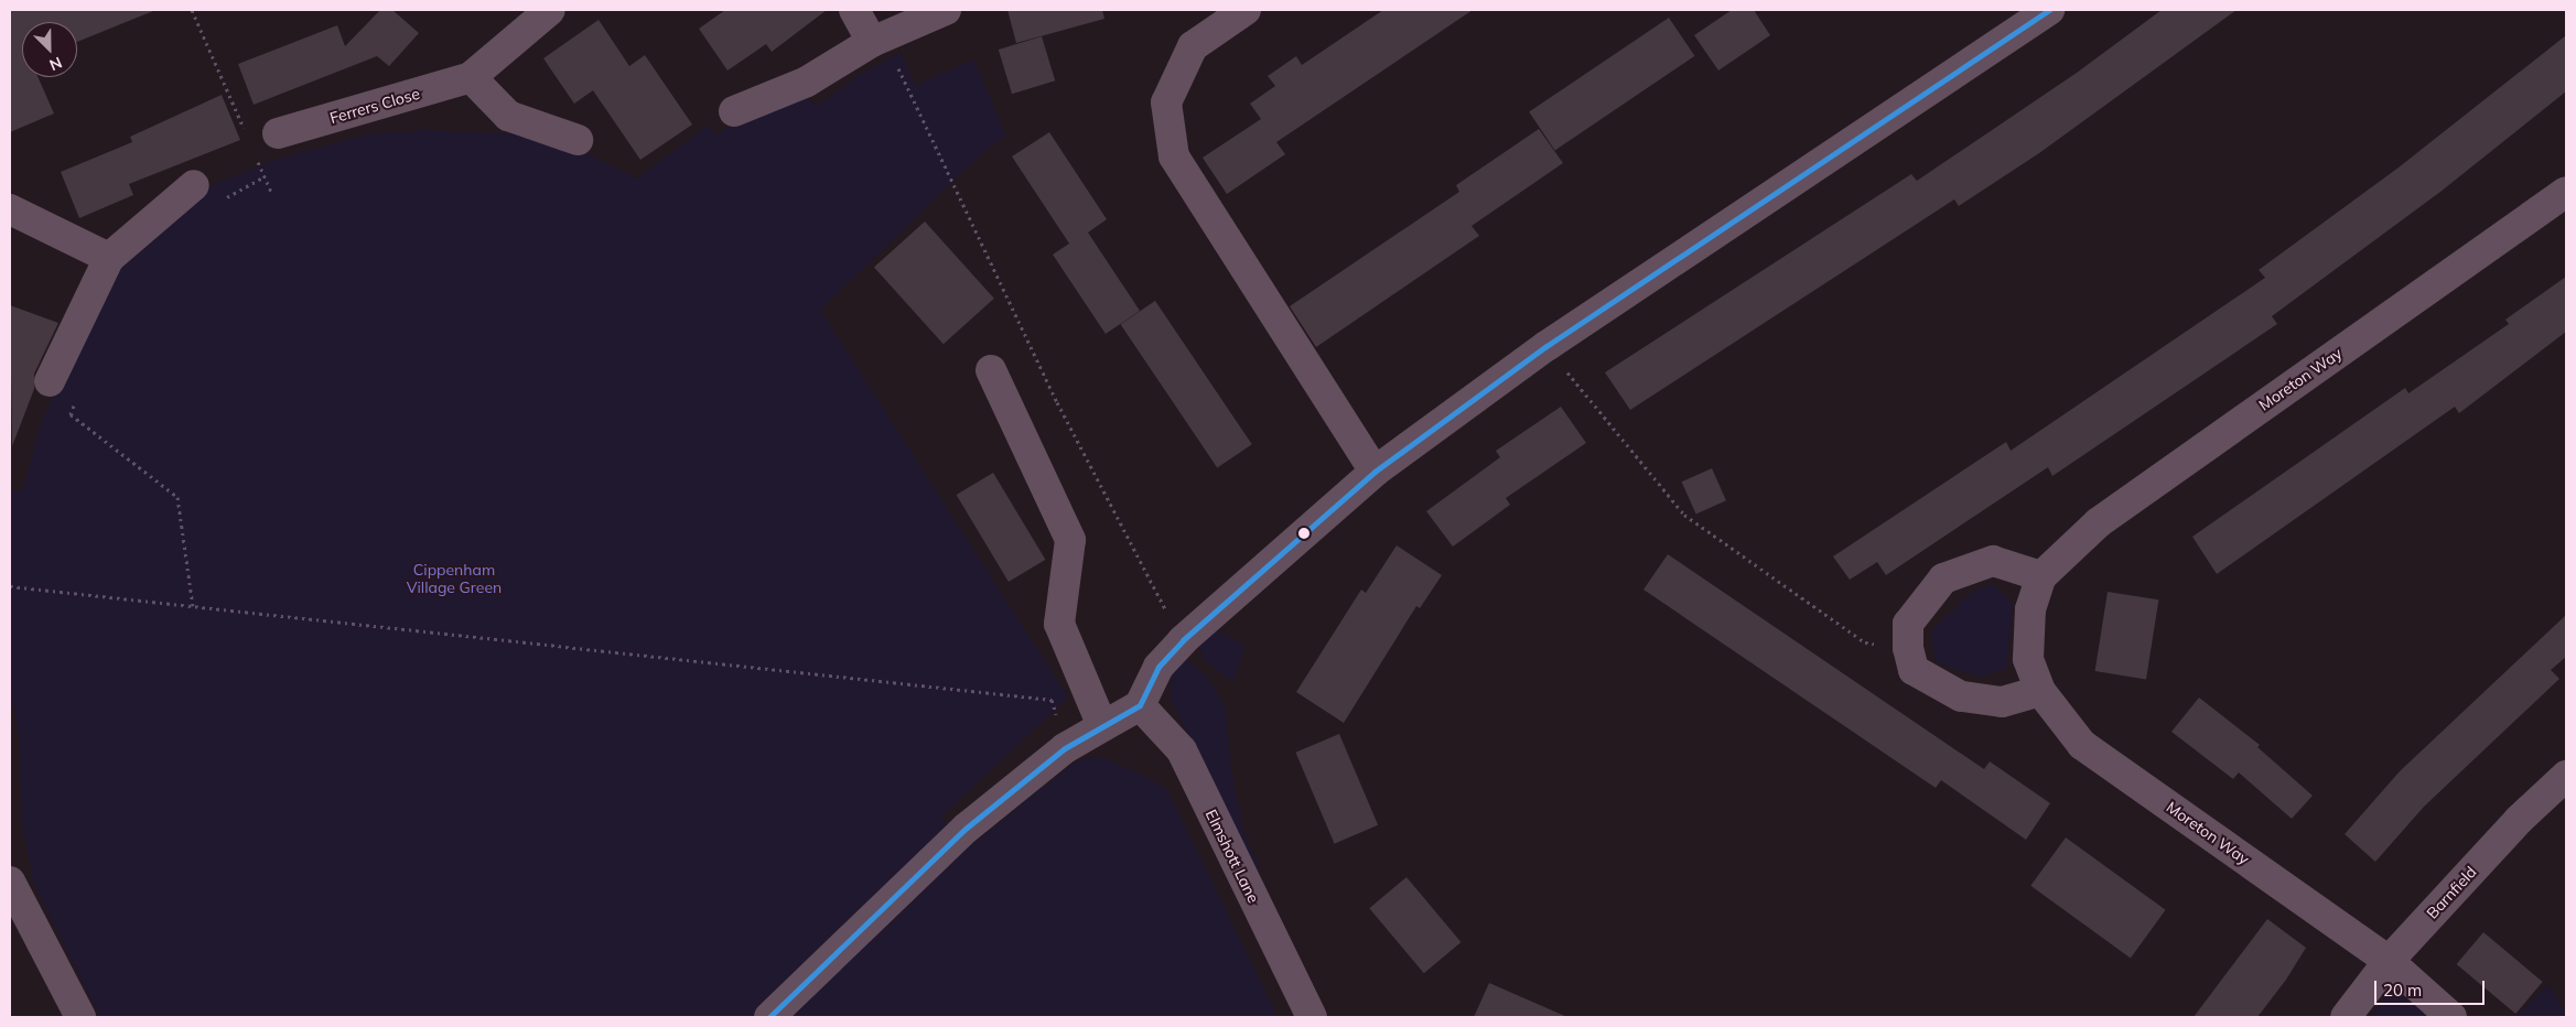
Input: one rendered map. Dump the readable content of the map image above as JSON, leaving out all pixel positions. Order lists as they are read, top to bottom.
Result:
{
  "streets": {
    "street": [
      "Ferrers Close",
      "Moreton Way",
      "Elmshott Lane",
      "Barnfield"
    ]
  },
  "crossings": [
    ["Moreton Way", "Barnfield"]
  ],
  "parks": ["Cippenham Village Green"],
  "scale_bar": "20 m",
  "north": "bottom right"
}
